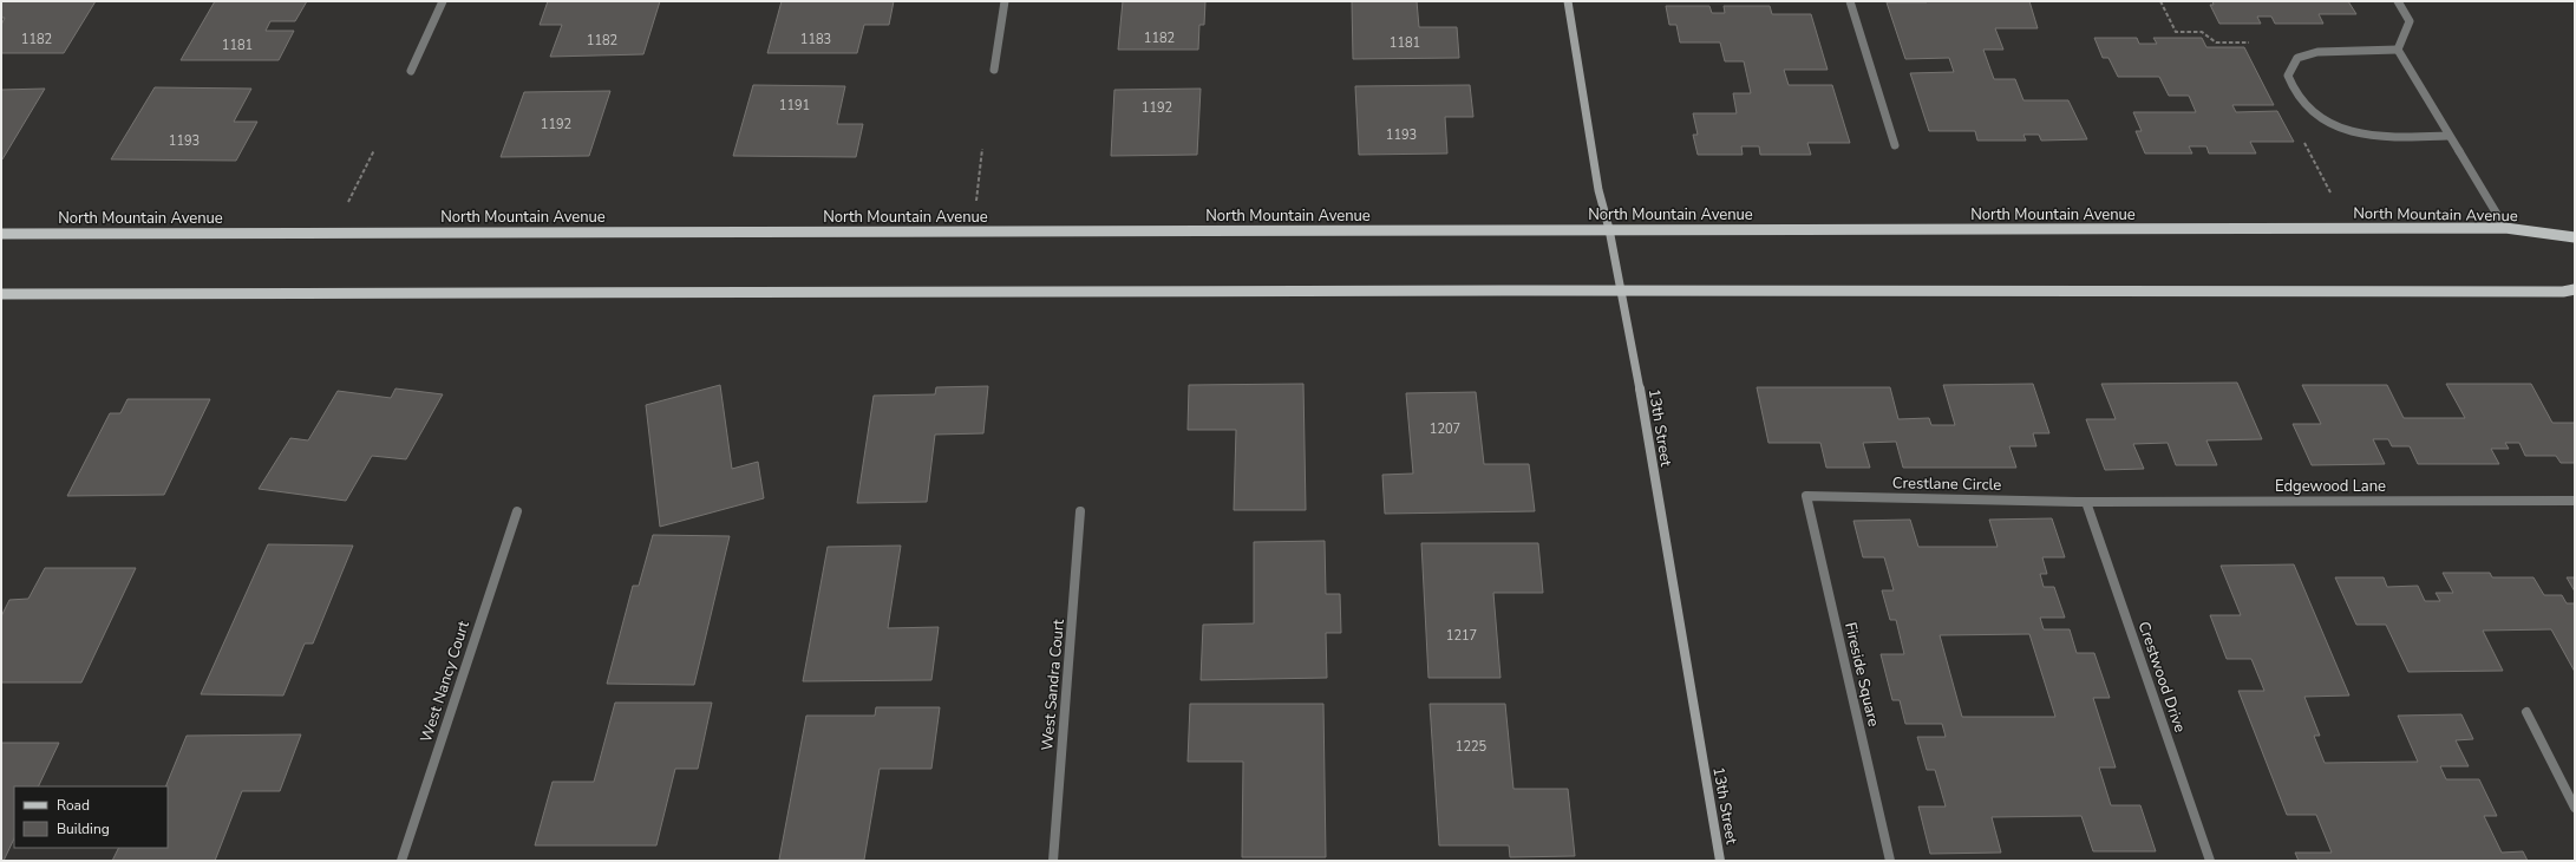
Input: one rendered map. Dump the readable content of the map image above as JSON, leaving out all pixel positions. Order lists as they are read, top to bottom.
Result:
{
  "streets": {
    "main road": ["North Mountain Avenue"],
    "street": [
      "13th Street",
      "Crestlane Circle",
      "Edgewood Lane",
      "Fireside Square",
      "Crestwood Drive",
      "West Nancy Court",
      "West Sandra Court"
    ]
  },
  "crossings": [
    ["North Mountain Avenue", "13th Street"],
    ["Crestlane Circle", "Edgewood Lane"],
    ["Crestlane Circle", "Fireside Square"],
    ["Crestlane Circle", "Crestwood Drive"],
    ["Edgewood Lane", "Crestwood Drive"]
  ],
  "house_numbers": [
    "1182",
    "1182",
    "1183",
    "1182",
    "1181",
    "1181",
    "1191",
    "1192",
    "1192",
    "1193",
    "1193",
    "1207",
    "1217",
    "1225"
  ],
  "legend": ["Road", "Building"]
}
